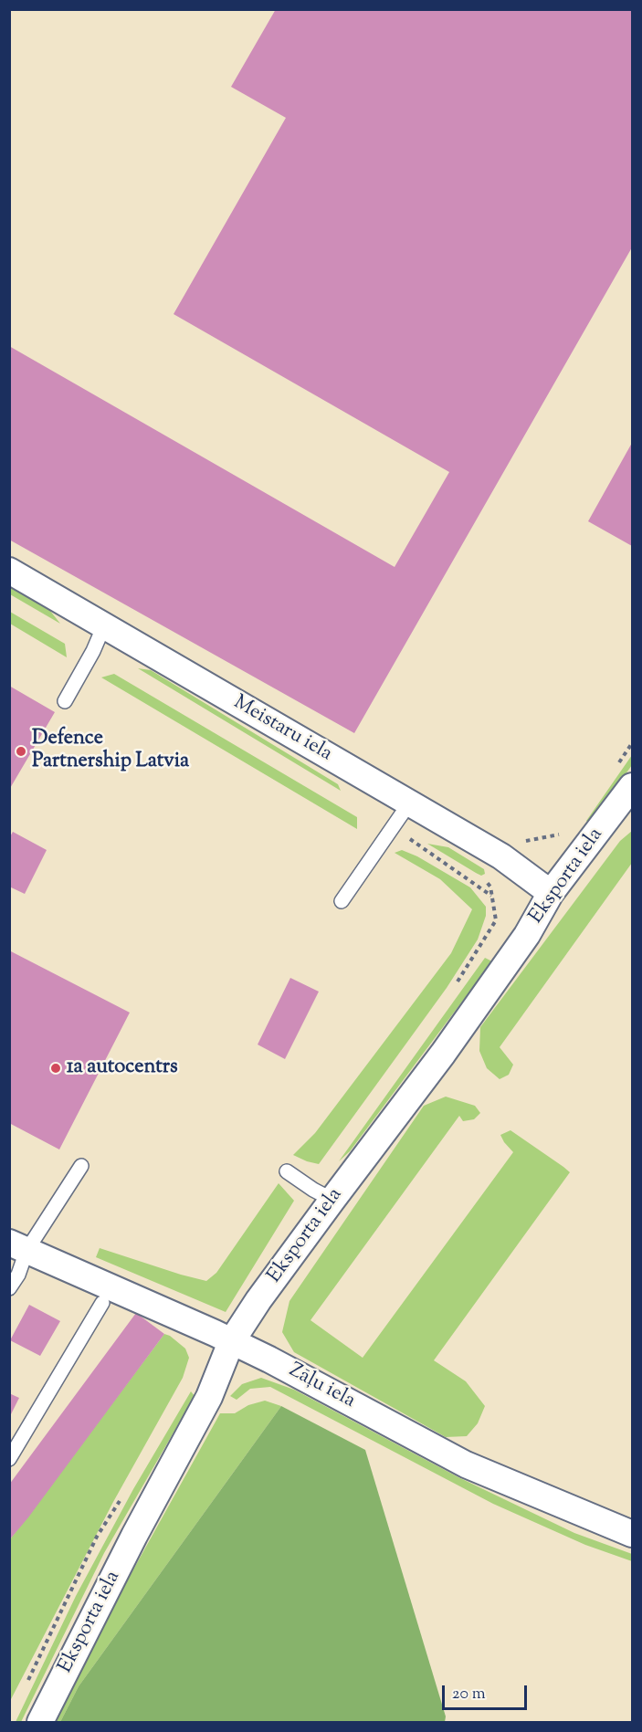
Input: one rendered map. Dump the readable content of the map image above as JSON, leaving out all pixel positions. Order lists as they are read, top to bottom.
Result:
{
  "streets": {
    "street": ["Meistaru iela", "Eksporta iela", "Zāļu iela"]
  },
  "crossings": [
    ["Meistaru iela", "Eksporta iela"],
    ["Eksporta iela", "Zāļu iela"]
  ],
  "places": ["Defence Partnership Latvia", "1a autocentrs"],
  "scale_bar": "20 m"
}
